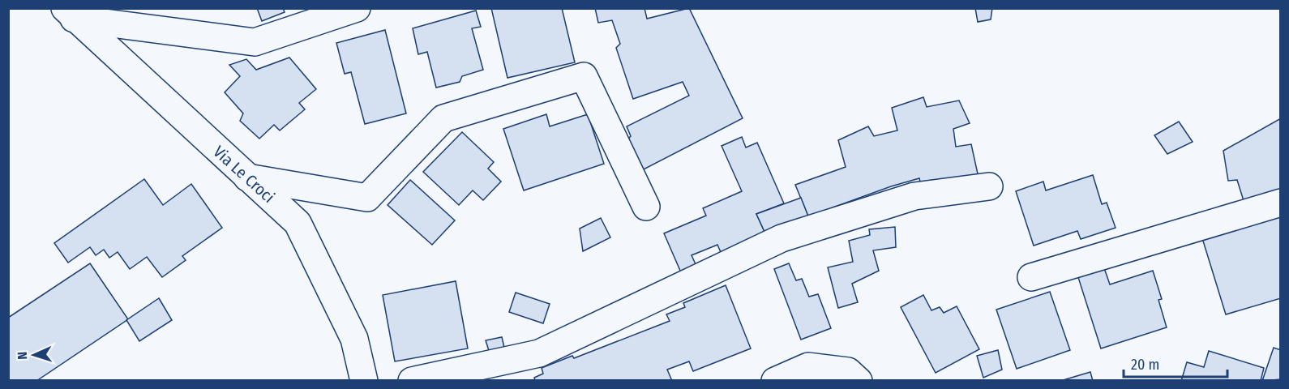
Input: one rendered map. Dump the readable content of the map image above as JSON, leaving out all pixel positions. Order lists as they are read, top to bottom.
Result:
{
  "streets": {
    "street": ["Via Le Croci"]
  },
  "scale_bar": "20 m",
  "north": "left"
}
